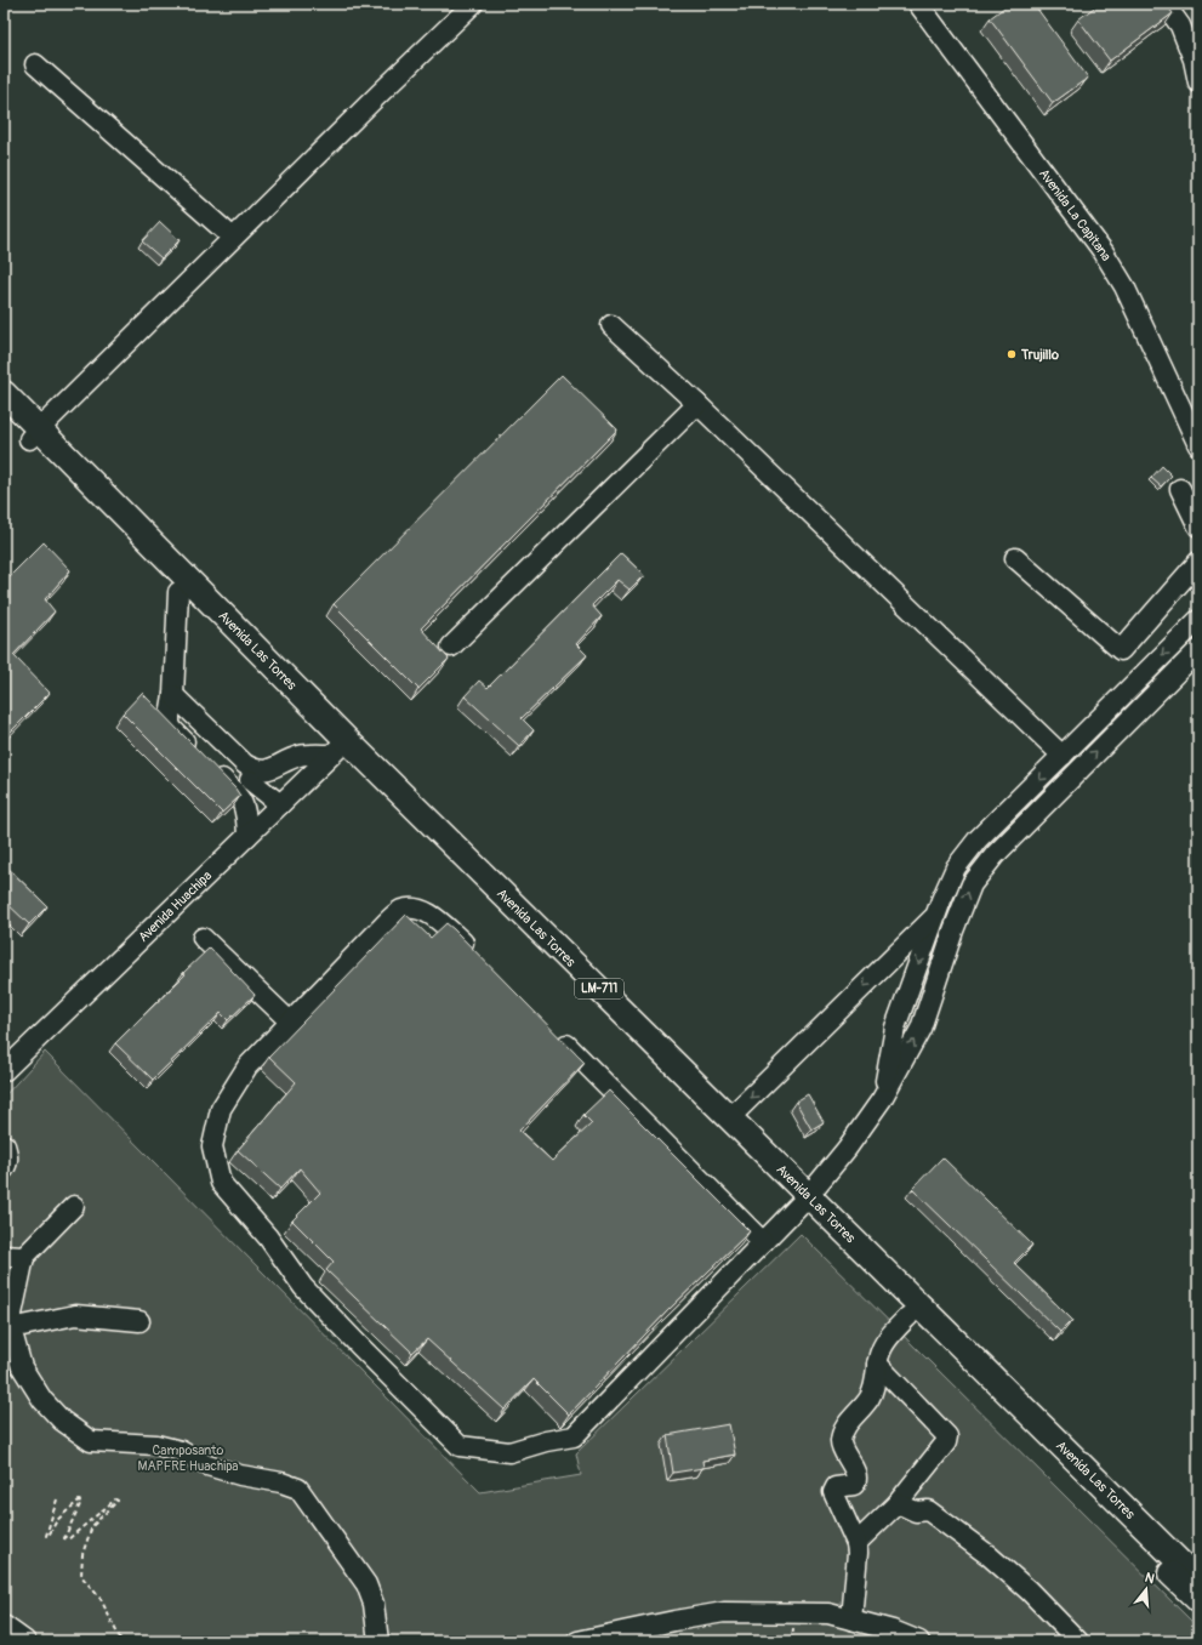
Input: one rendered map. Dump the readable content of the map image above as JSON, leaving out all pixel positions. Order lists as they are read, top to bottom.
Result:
{
  "streets": {
    "main road": ["Avenida Las Torres", "LM-711"],
    "street": ["Avenida La Capitana", "Avenida Huachipa"]
  },
  "crossings": [
    ["Avenida Las Torres", "Avenida Huachipa"]
  ],
  "parks": ["Camposanto MAPFRE Huachipa"],
  "places": ["Trujillo"],
  "north": "top"
}
